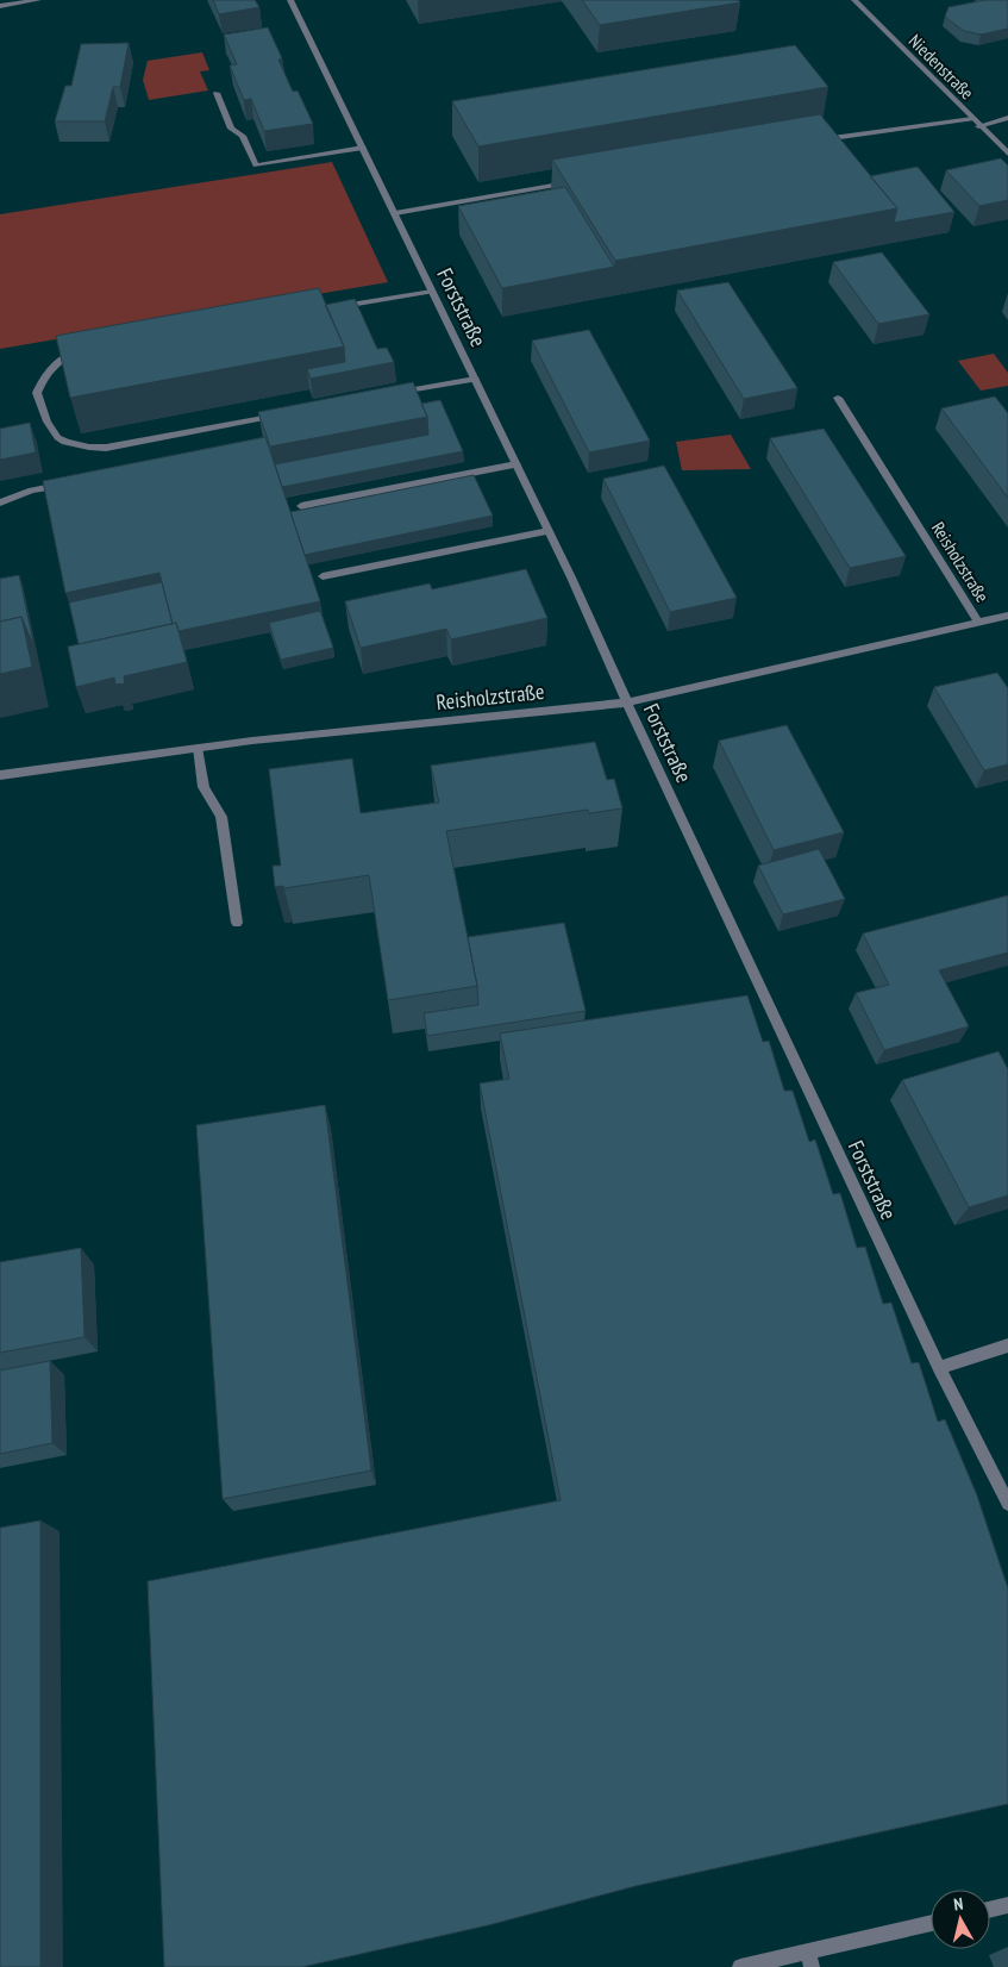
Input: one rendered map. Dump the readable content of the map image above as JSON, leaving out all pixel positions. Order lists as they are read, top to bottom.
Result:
{
  "streets": {
    "street": ["Niedenstraße", "Forststraße", "Reisholzstraße"]
  },
  "crossings": [
    ["Forststraße", "Reisholzstraße"]
  ],
  "north": "top"
}
